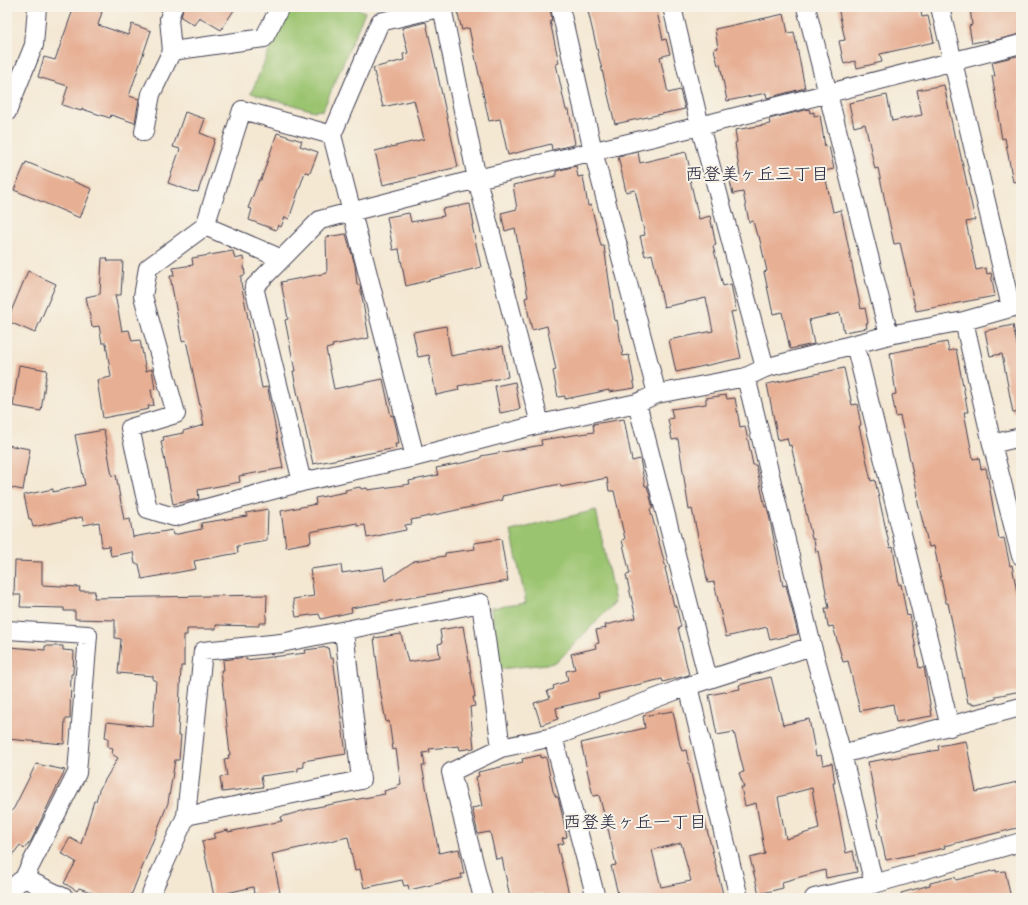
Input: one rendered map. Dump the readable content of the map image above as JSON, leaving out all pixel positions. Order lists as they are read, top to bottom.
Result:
{
  "districts": ["西登美ヶ丘三丁目", "西登美ヶ丘一丁目"]
}
